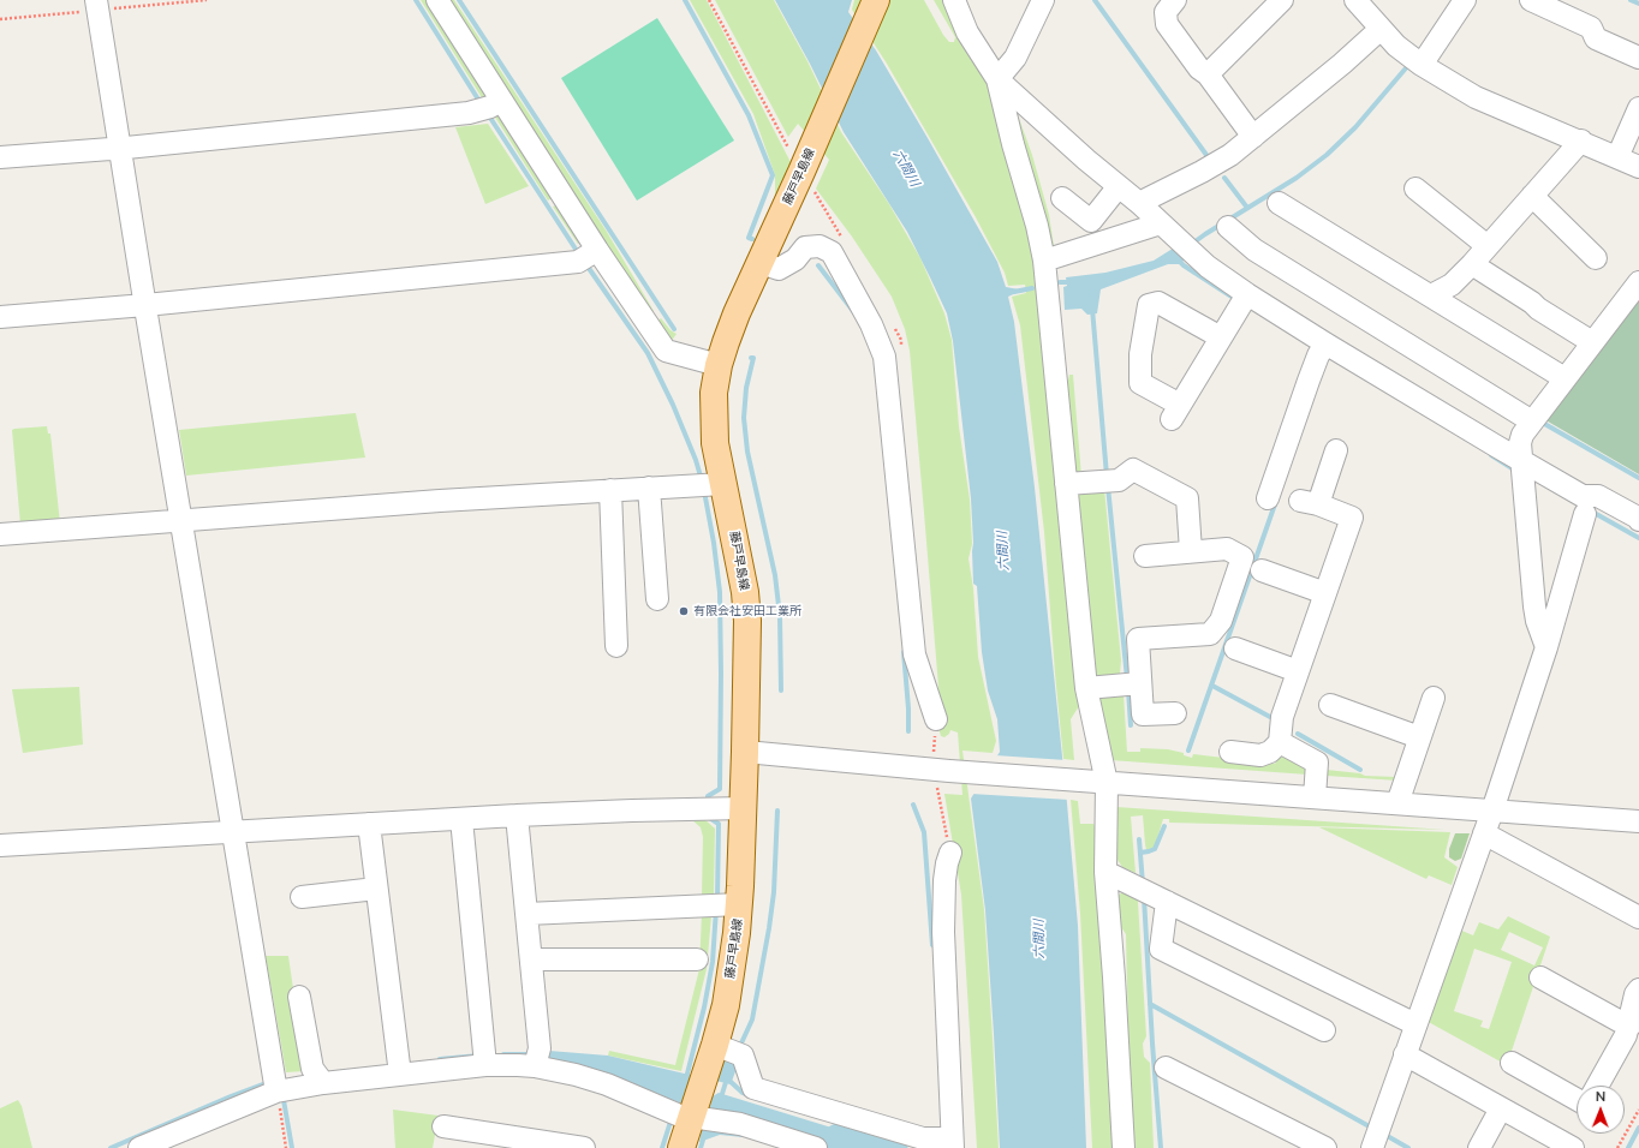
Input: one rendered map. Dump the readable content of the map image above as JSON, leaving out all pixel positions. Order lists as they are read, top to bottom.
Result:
{
  "streets": {
    "main road": ["藤戸早島線"]
  },
  "water": ["六間川"],
  "places": ["有限会社安田工業所"],
  "north": "top"
}
